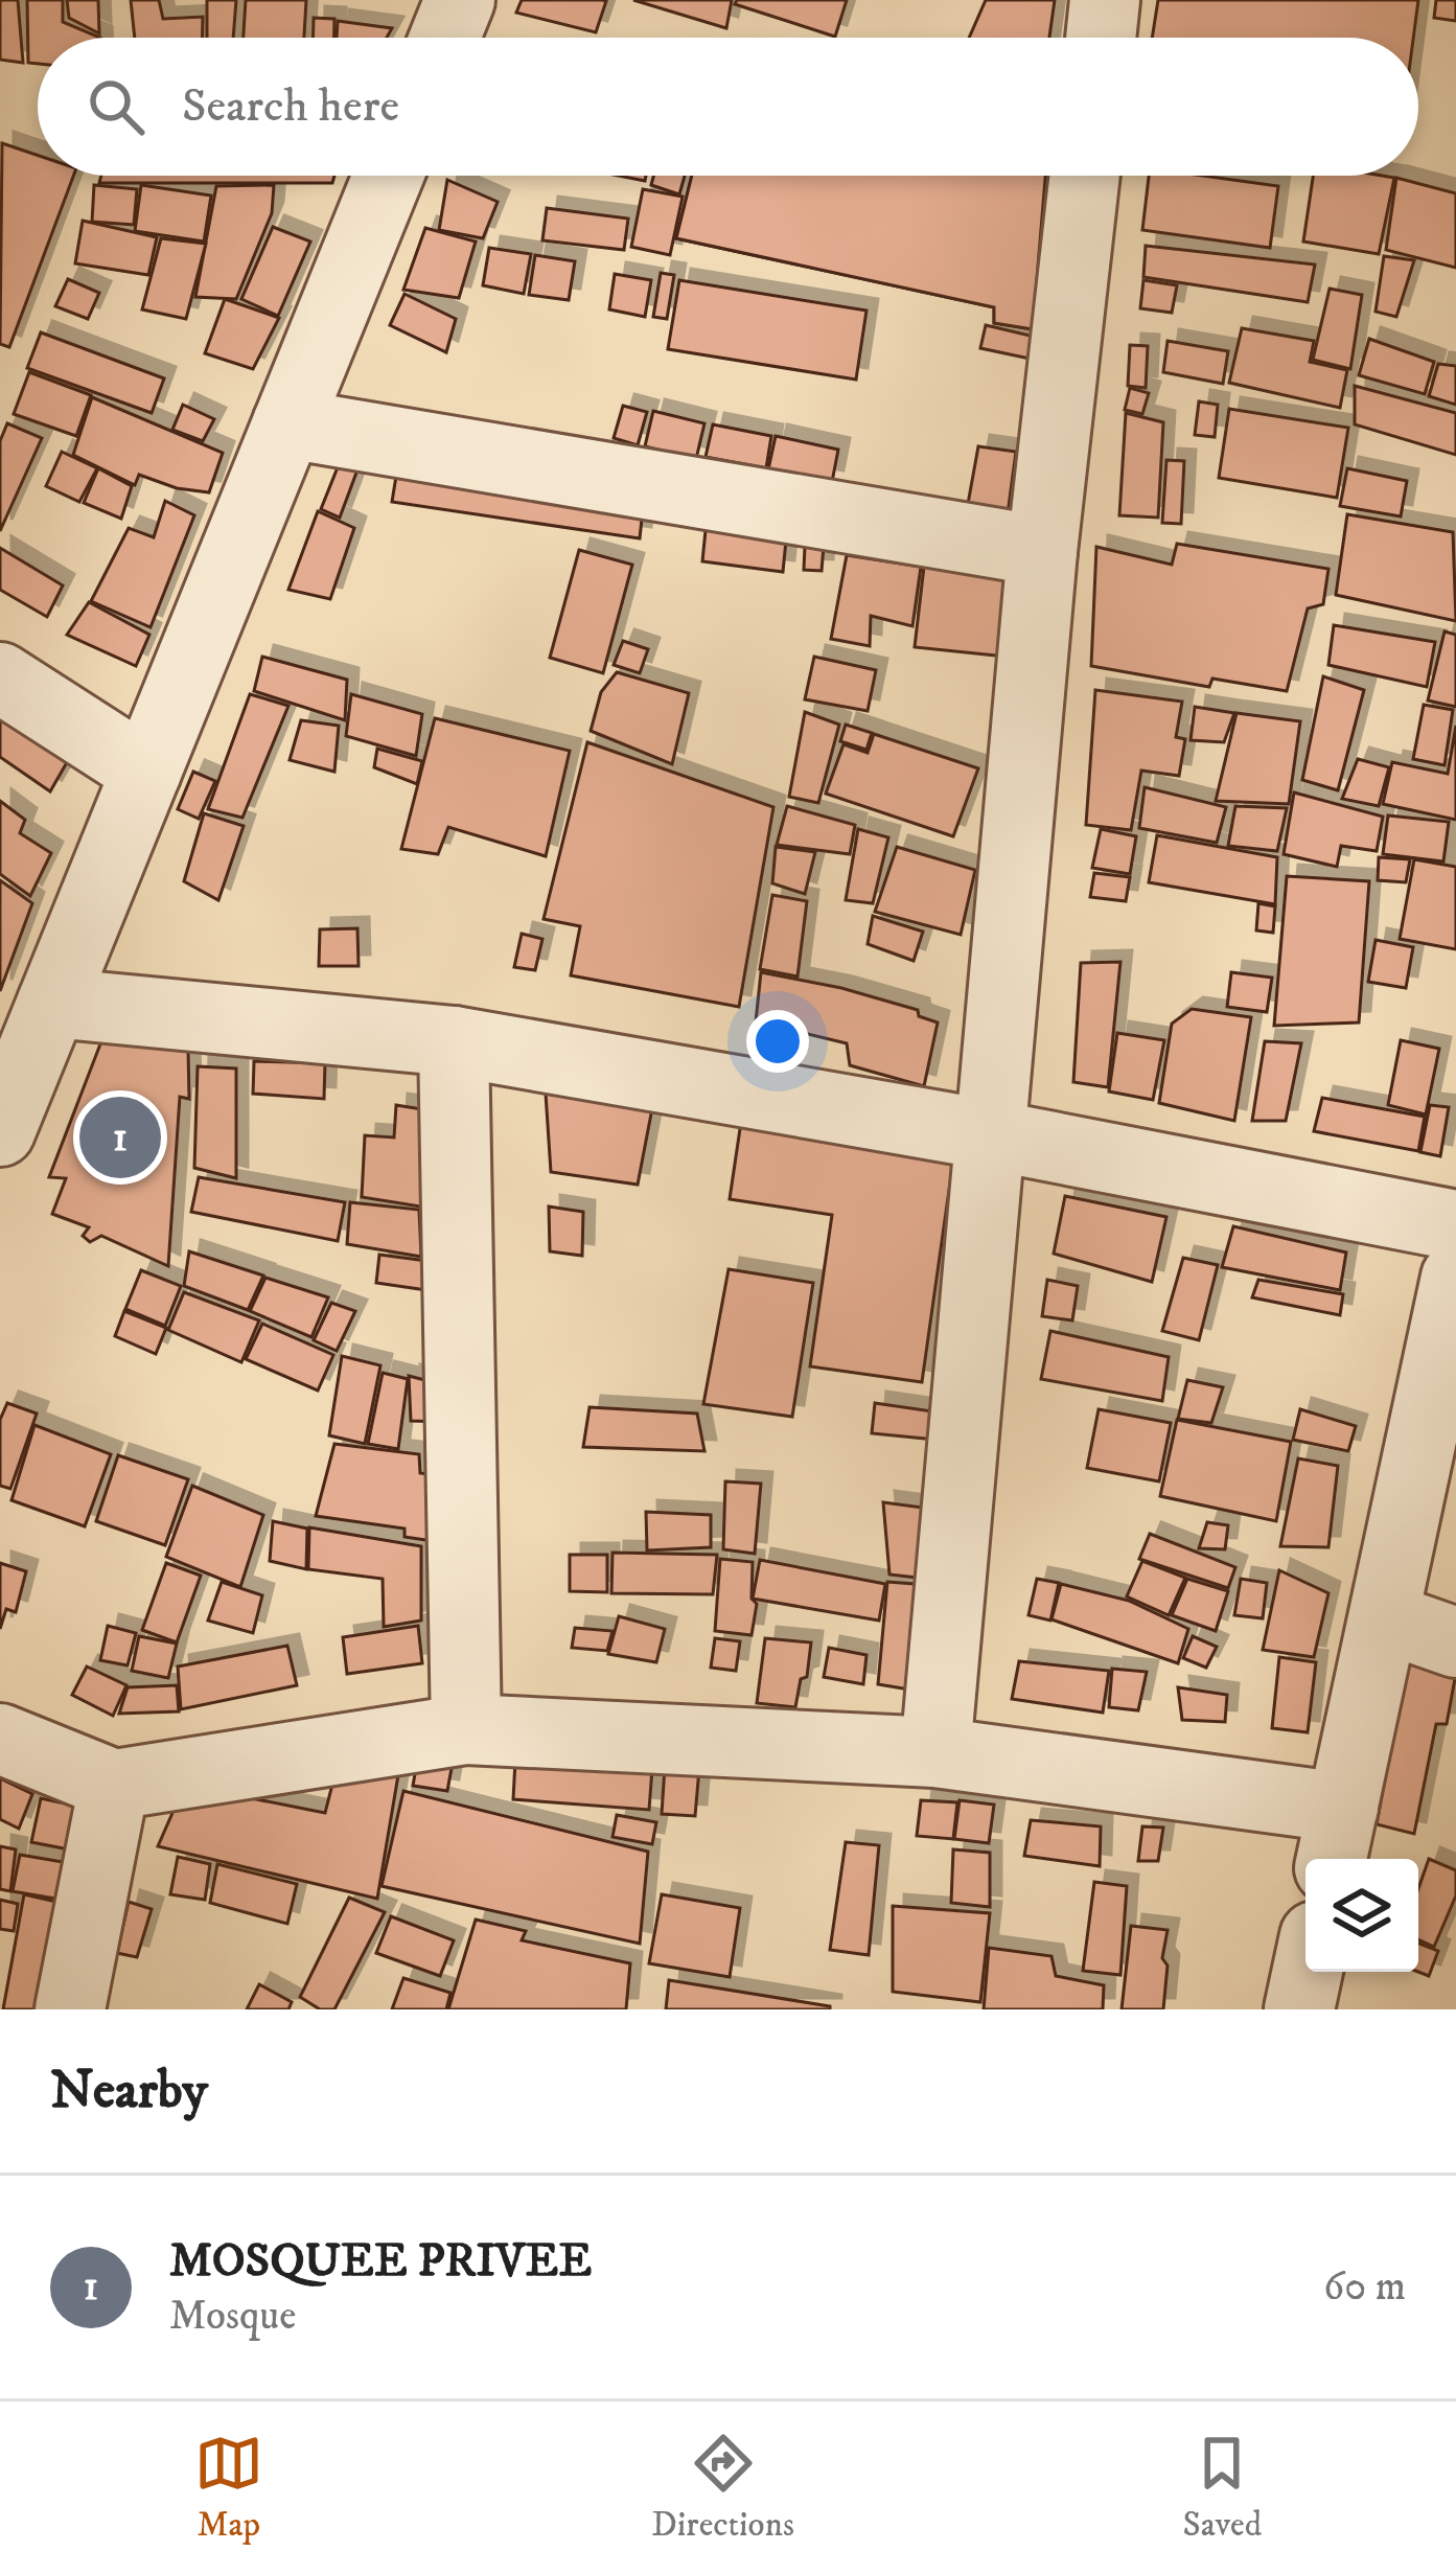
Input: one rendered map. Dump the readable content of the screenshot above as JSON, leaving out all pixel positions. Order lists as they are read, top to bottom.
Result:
{
  "page": {
    "search": "Search here",
    "pins": "1",
    "heading": "Nearby",
    "list": [
      {
        "mark": "1",
        "name": "MOSQUEE PRIVEE",
        "note": "Mosque",
        "value": "60 m"
      }
    ],
    "nav": ["Map", "Directions", "Saved"]
  }
}
